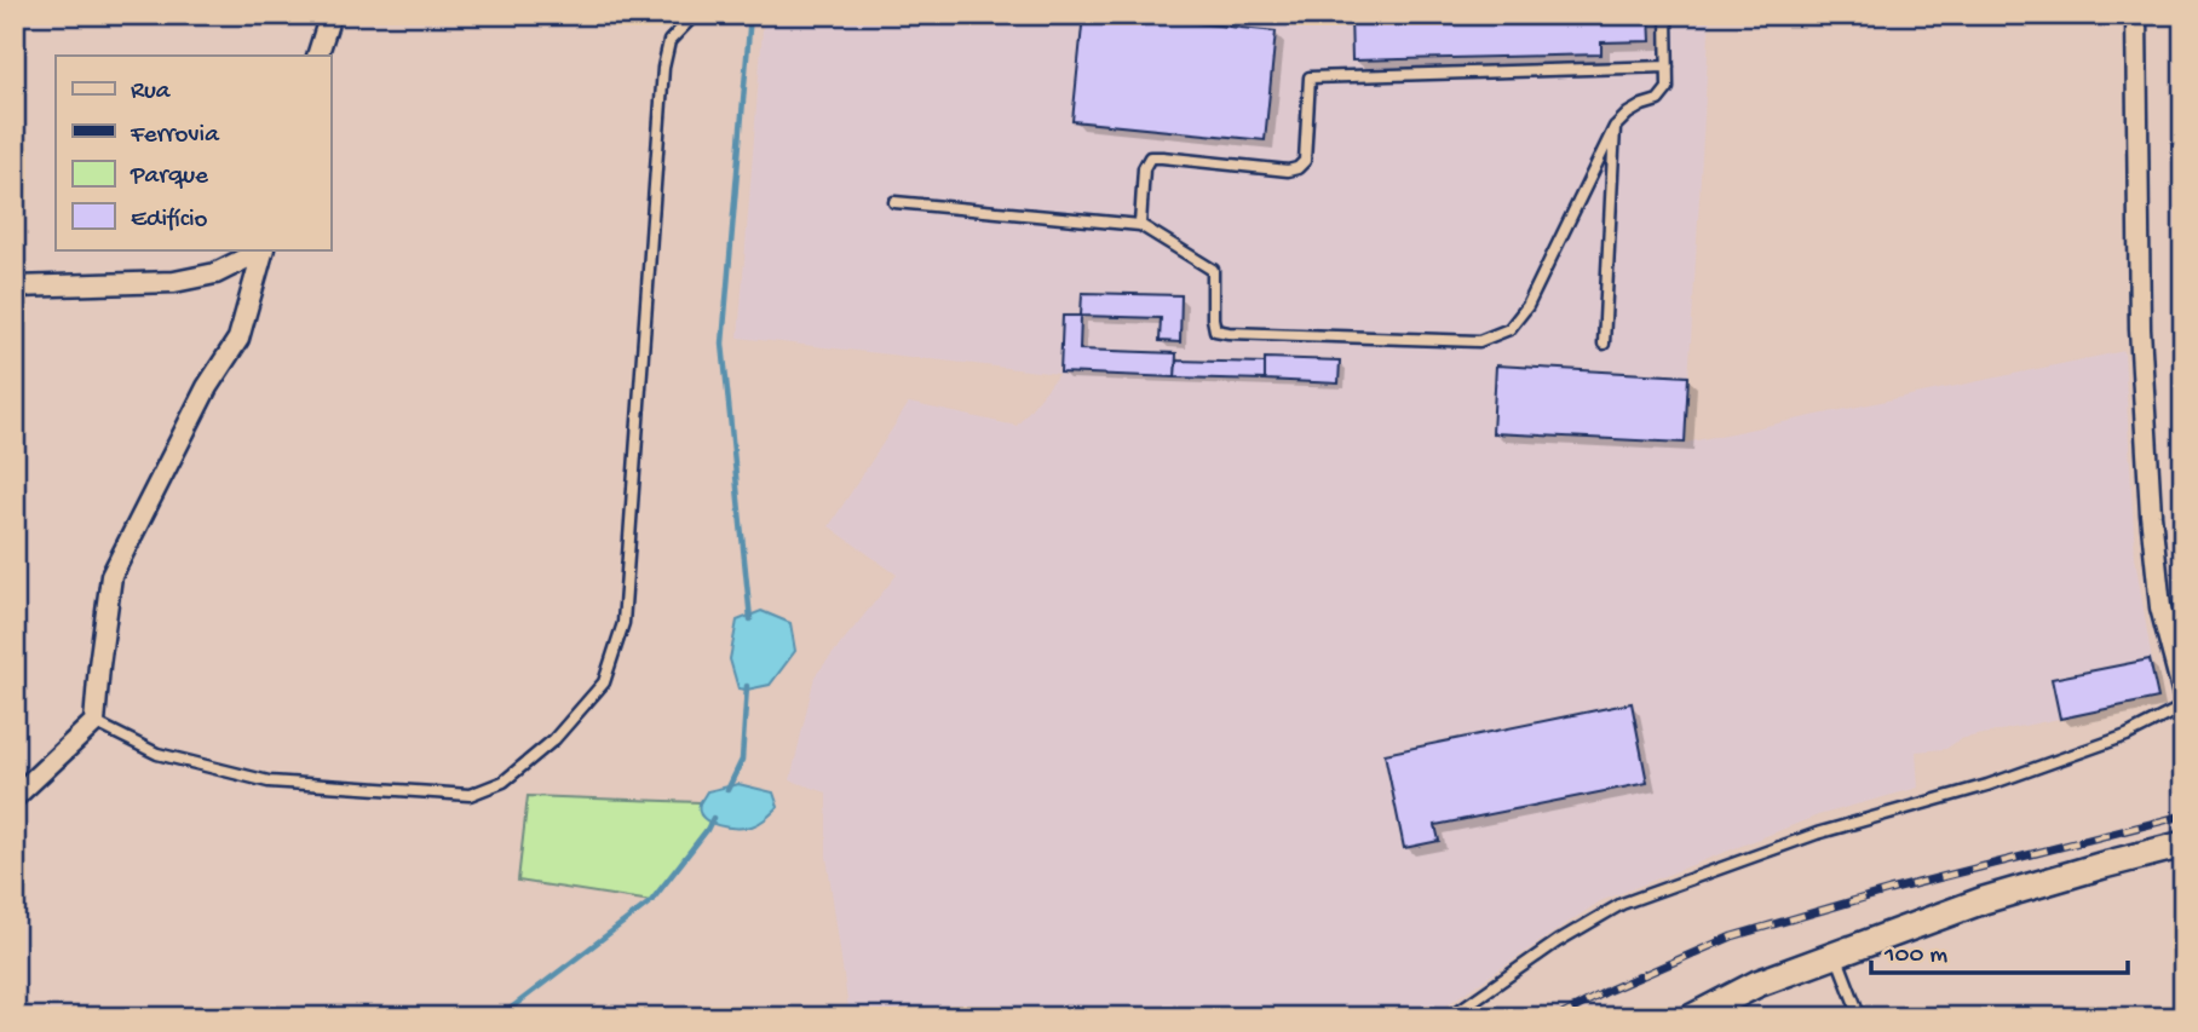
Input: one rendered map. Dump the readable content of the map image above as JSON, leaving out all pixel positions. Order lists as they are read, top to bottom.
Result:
{
  "legend": [
    "Rua",
    "Ferrovia",
    "Parque",
    "Edifício"
  ],
  "scale_bar": "100 m"
}
